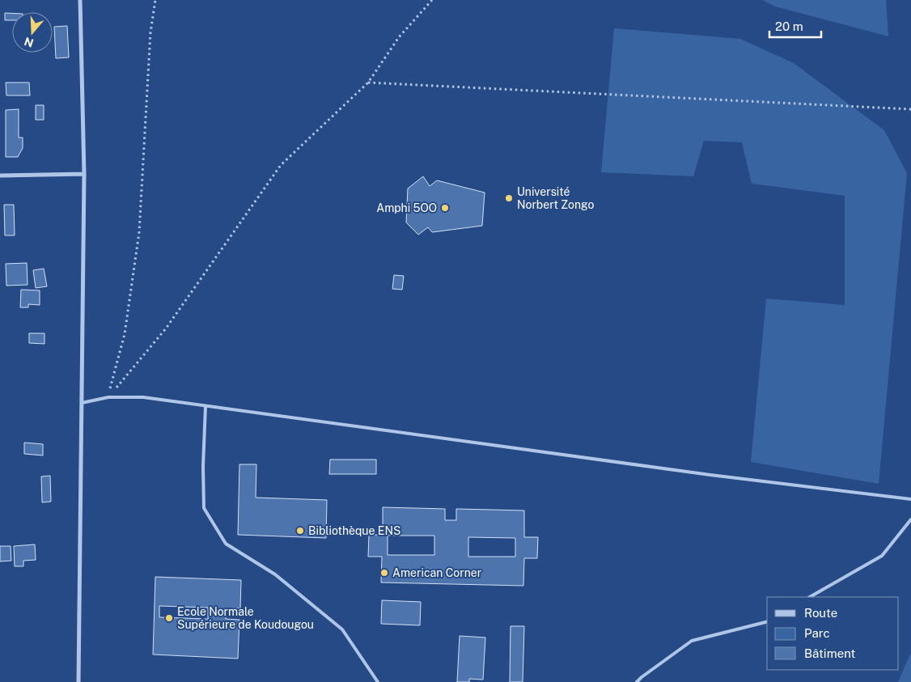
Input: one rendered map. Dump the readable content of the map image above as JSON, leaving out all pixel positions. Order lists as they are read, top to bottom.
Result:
{
  "places": [
    "Université Norbert Zongo",
    "Amphi 5OO",
    "Bibliothèque ENS",
    "American Corner",
    "Ecole Normale Supérieure de Koudougou"
  ],
  "legend": ["Route", "Parc", "Bâtiment"],
  "scale_bar": "20 m",
  "north": "bottom"
}
